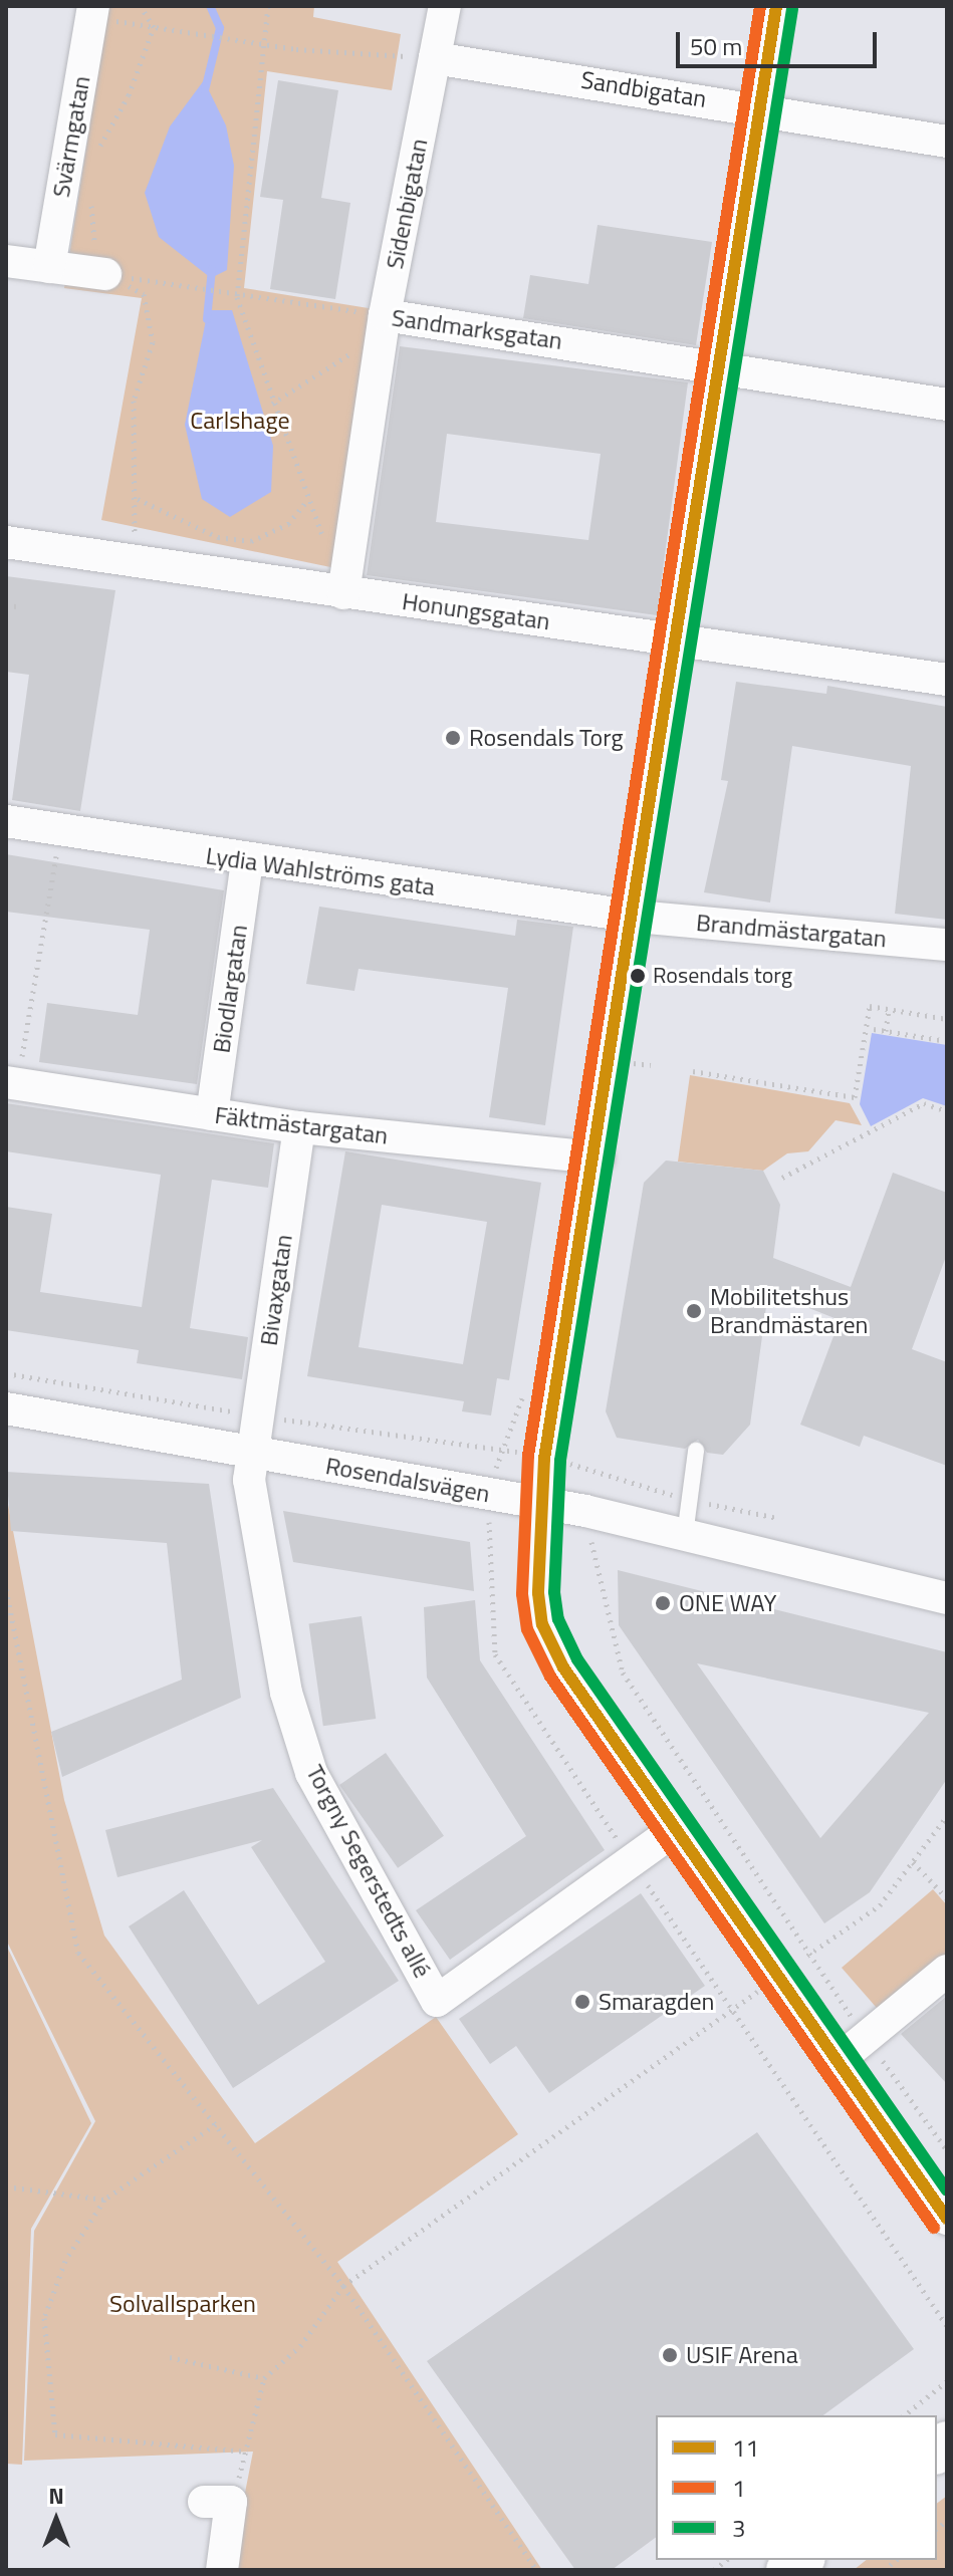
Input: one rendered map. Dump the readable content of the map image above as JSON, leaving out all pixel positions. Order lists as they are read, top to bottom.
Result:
{
  "streets": {
    "street": [
      "Sandbigatan",
      "Svärmgatan",
      "Sidenbigatan",
      "Sandmarksgatan",
      "Honungsgatan",
      "Lydia Wahlströms gata",
      "Brandmästargatan",
      "Biodlargatan",
      "Fäktmästargatan",
      "Bivaxgatan",
      "Rosendalsvägen",
      "Torgny Segerstedts allé"
    ]
  },
  "crossings": [
    ["Sandbigatan", "Sidenbigatan"],
    ["Sidenbigatan", "Sandmarksgatan"],
    ["Sidenbigatan", "Honungsgatan"],
    ["Lydia Wahlströms gata", "Brandmästargatan"],
    ["Lydia Wahlströms gata", "Biodlargatan"],
    ["Biodlargatan", "Fäktmästargatan"],
    ["Fäktmästargatan", "Bivaxgatan"],
    ["Bivaxgatan", "Rosendalsvägen"],
    ["Bivaxgatan", "Torgny Segerstedts allé"],
    ["Rosendalsvägen", "Torgny Segerstedts allé"]
  ],
  "parks": ["Carlshage", "Solvallsparken"],
  "places": [
    "Rosendals Torg",
    "Rosendals torg",
    "Mobilitetshus Brandmästaren",
    "ONE WAY",
    "Smaragden",
    "USIF Arena"
  ],
  "lines": ["transit line 11", "transit line 1", "transit line 3"],
  "legend": ["11", "1", "3"],
  "scale_bar": "50 m",
  "north": "top"
}
